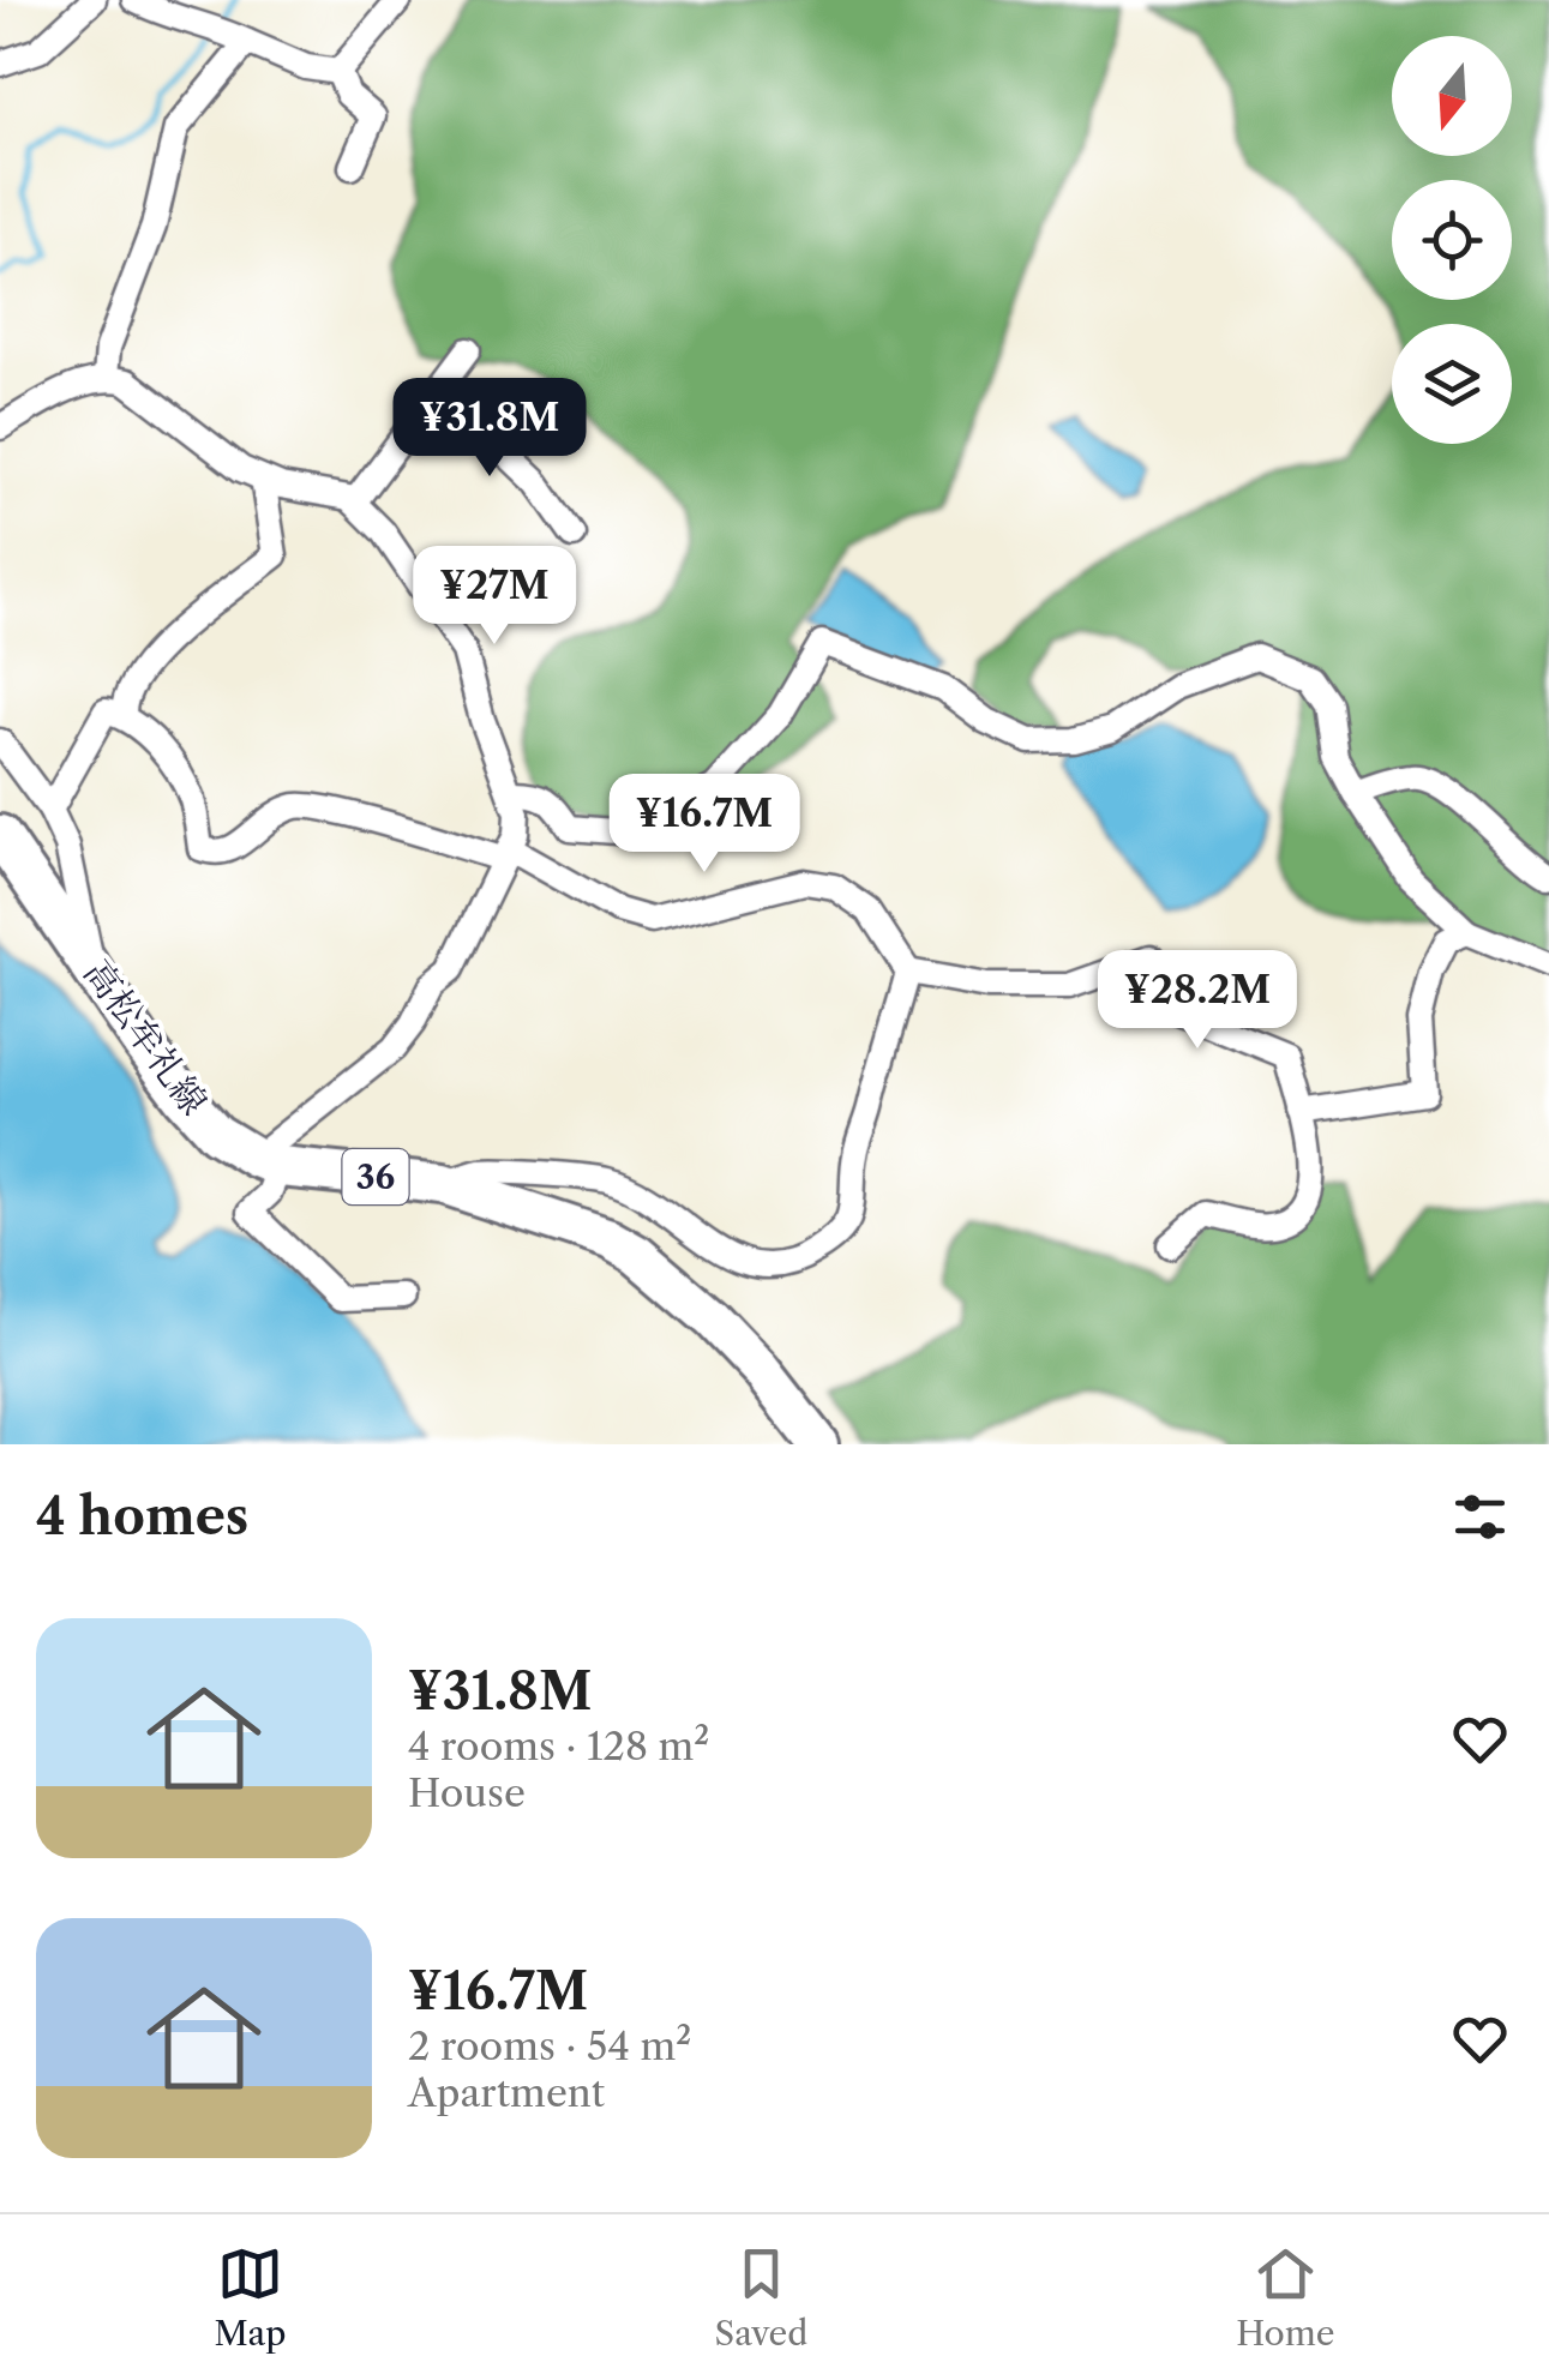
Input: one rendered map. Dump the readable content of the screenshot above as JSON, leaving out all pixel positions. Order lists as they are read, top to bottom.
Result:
{
  "streets": {
    "main road": ["高松牟礼線", "36"]
  },
  "north": "bottom",
  "page": {
    "price": [
      "¥31.8M",
      "¥27M",
      "¥16.7M",
      "¥28.2M"
    ],
    "heading": "4 homes",
    "list": [
      {
        "name": "¥31.8M",
        "note": "4 rooms · 128 m² · House"
      },
      {
        "name": "¥16.7M",
        "note": "2 rooms · 54 m² · Apartment"
      }
    ],
    "tabs": ["Map", "Saved", "Home"]
  }
}
